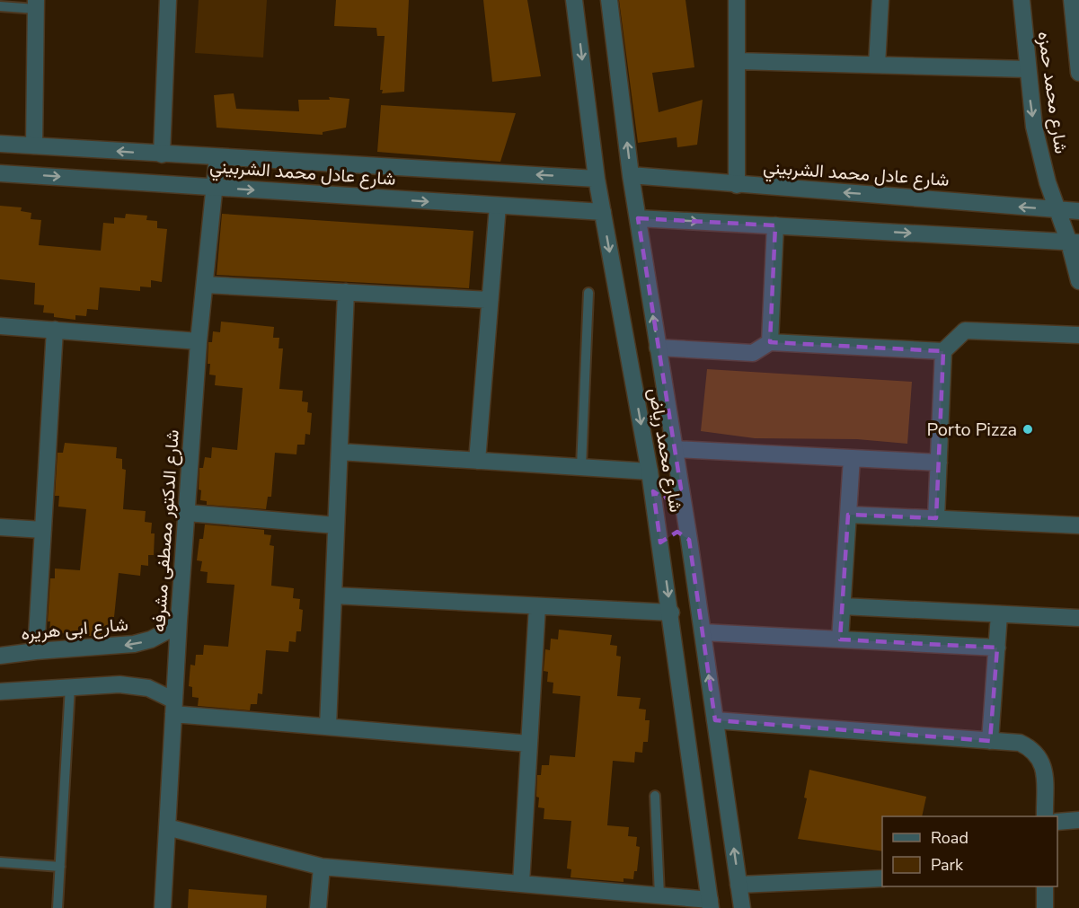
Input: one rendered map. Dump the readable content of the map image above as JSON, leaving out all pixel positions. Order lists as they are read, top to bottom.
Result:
{
  "streets": {
    "street": [
      "شارع محمد حمزه",
      "شارع عادل محمد الشربيني",
      "شارع محمد رياض",
      "شارع الدكتور مصطفى مشرفه",
      "شارع ابى هريره"
    ]
  },
  "crossings": [
    ["شارع محمد حمزه", "شارع عادل محمد الشربيني"],
    ["شارع عادل محمد الشربيني", "شارع محمد رياض"],
    ["شارع عادل محمد الشربيني", "شارع الدكتور مصطفى مشرفه"],
    ["شارع الدكتور مصطفى مشرفه", "شارع ابى هريره"]
  ],
  "one_way": ["شارع محمد حمزه"],
  "places": ["Porto Pizza"],
  "legend": ["Road", "Park"]
}
